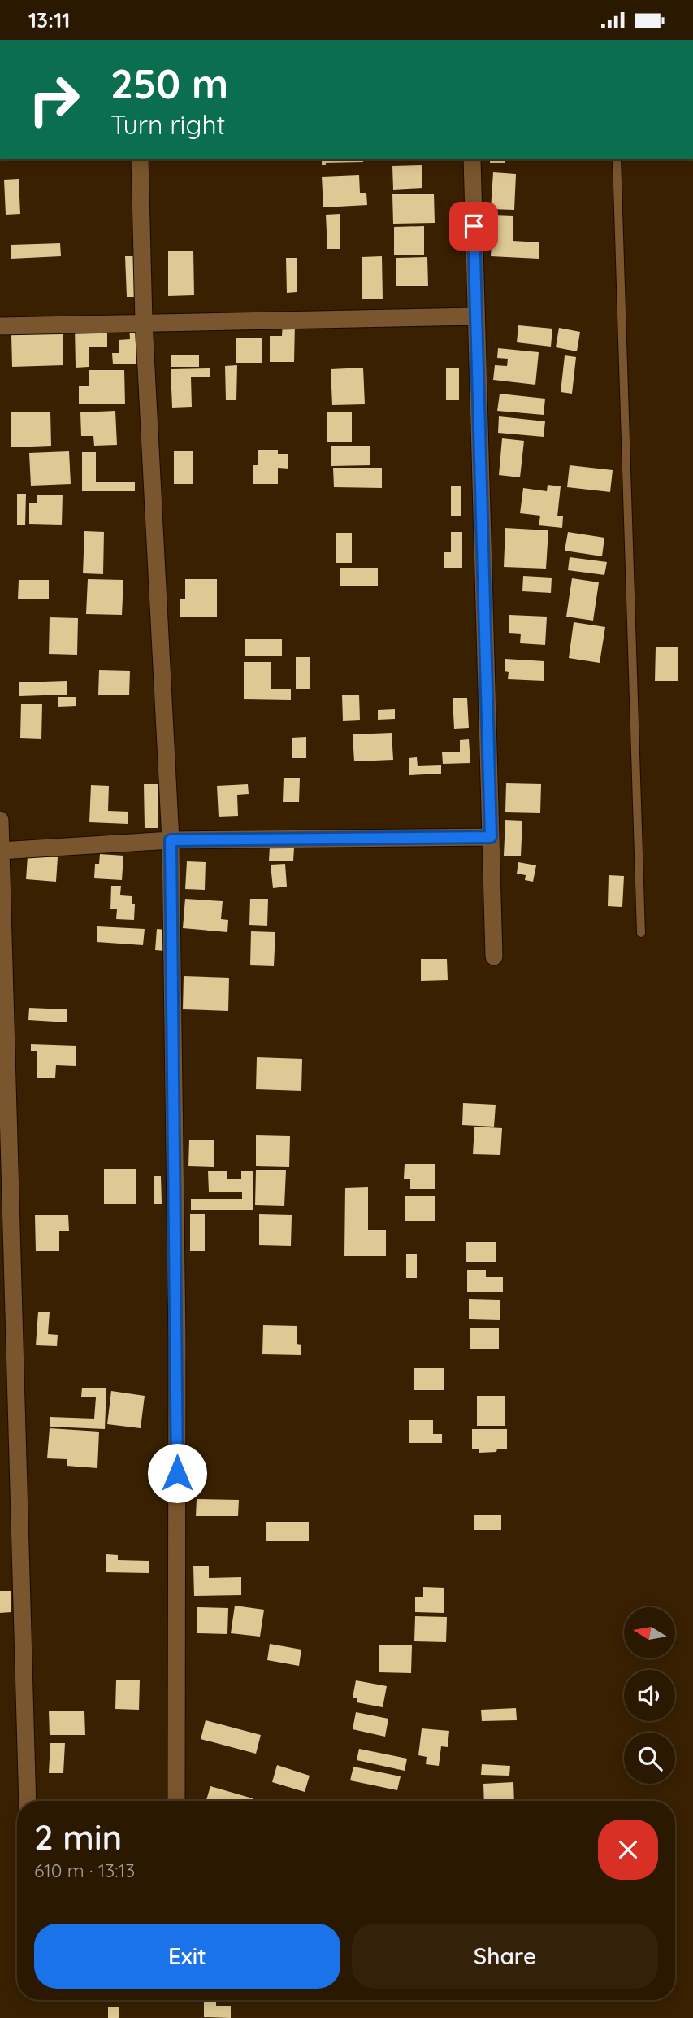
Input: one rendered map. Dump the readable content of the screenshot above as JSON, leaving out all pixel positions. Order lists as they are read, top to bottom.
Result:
{
  "north": "left",
  "page": {
    "status": "13:11",
    "turn": ["250 m", "Turn right"],
    "heading": ["2 min", "610 m · 13:13"],
    "buttons": ["Exit", "Share"]
  }
}
